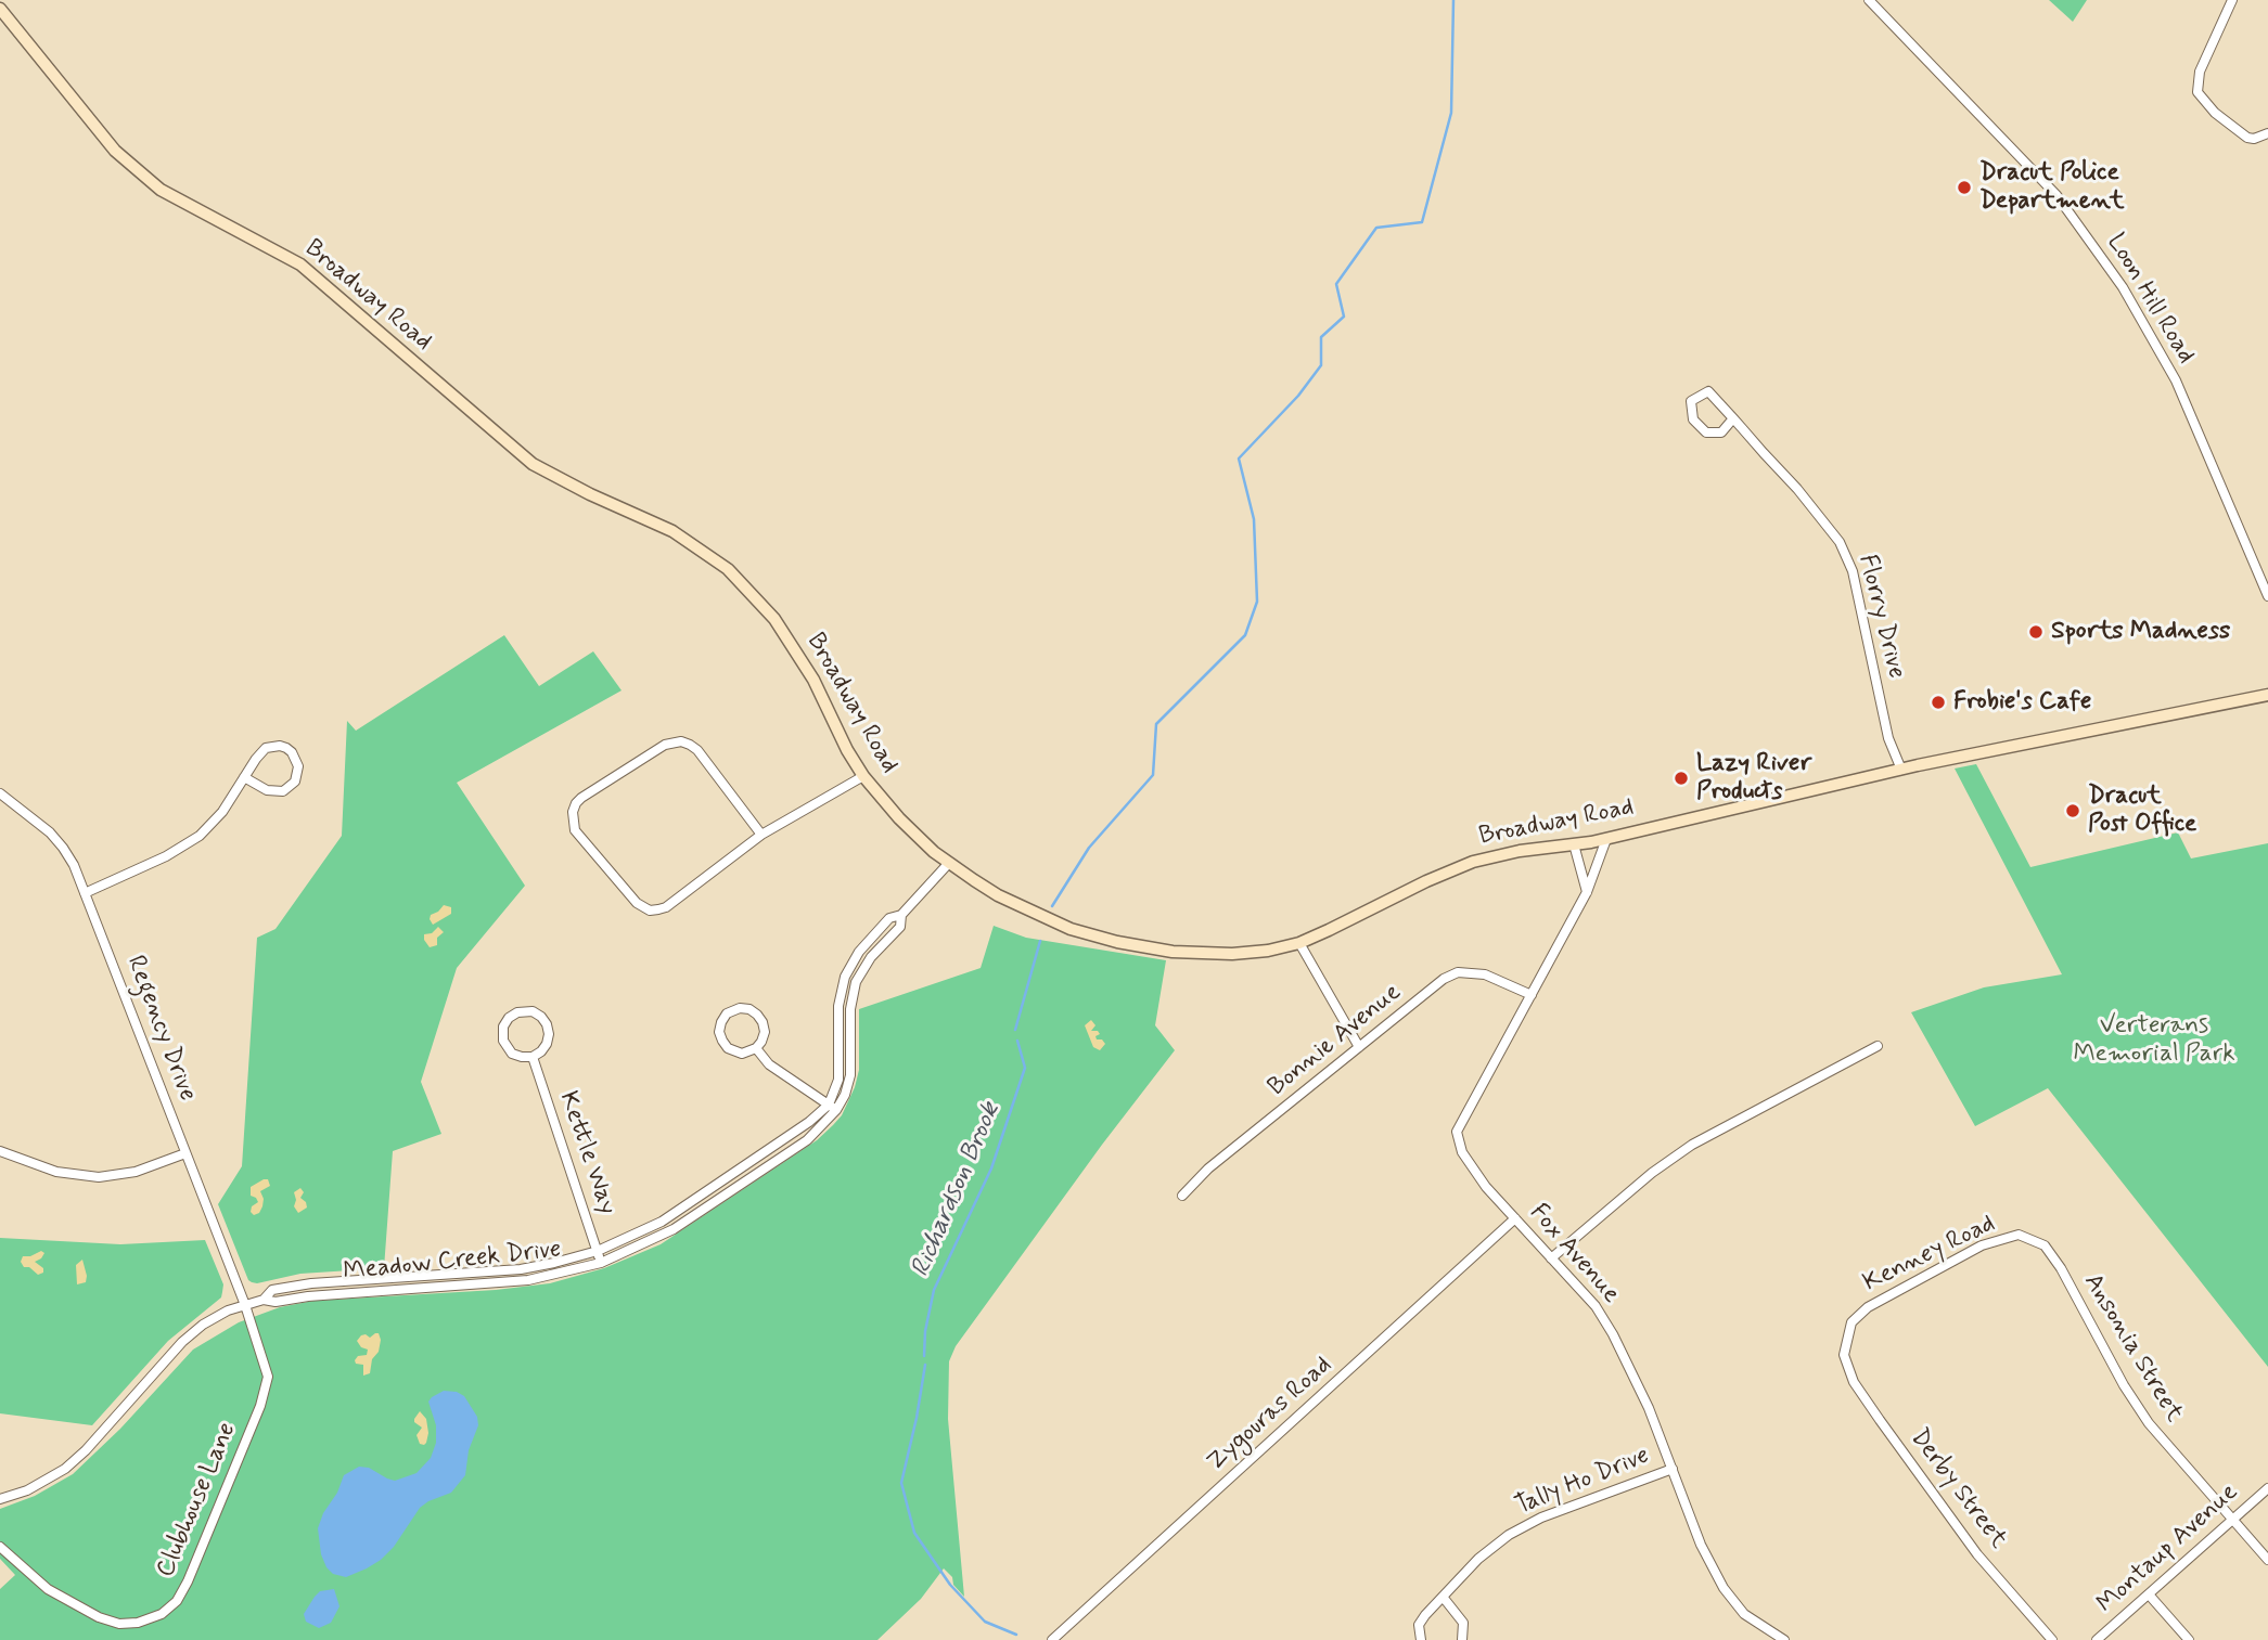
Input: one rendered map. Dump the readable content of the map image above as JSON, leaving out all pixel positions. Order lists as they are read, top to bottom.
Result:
{
  "streets": {
    "main road": ["Broadway Road"],
    "street": [
      "Loon Hill Road",
      "Florry Drive",
      "Regency Drive",
      "Bonnie Avenue",
      "Kettle Way",
      "Fox Avenue",
      "Kenney Road",
      "Meadow Creek Drive",
      "Ansonia Street",
      "Zygouras Road",
      "Tally Ho Drive",
      "Derby Street",
      "Clubhouse Lane",
      "Montaup Avenue"
    ]
  },
  "crossings": [
    ["Broadway Road", "Florry Drive"],
    ["Broadway Road", "Fox Avenue"],
    ["Broadway Road", "Meadow Creek Drive"],
    ["Regency Drive", "Meadow Creek Drive"],
    ["Regency Drive", "Clubhouse Lane"],
    ["Bonnie Avenue", "Fox Avenue"],
    ["Kettle Way", "Meadow Creek Drive"],
    ["Fox Avenue", "Zygouras Road"],
    ["Fox Avenue", "Tally Ho Drive"],
    ["Kenney Road", "Ansonia Street"],
    ["Kenney Road", "Derby Street"],
    ["Meadow Creek Drive", "Clubhouse Lane"],
    ["Ansonia Street", "Montaup Avenue"]
  ],
  "water": ["Richardson Brook"],
  "parks": ["Verterans Memorial Park"],
  "places": [
    "Dracut Police Department",
    "Sports Madness",
    "Frobie's Cafe",
    "Lazy River Products",
    "Dracut Post Office"
  ]
}
